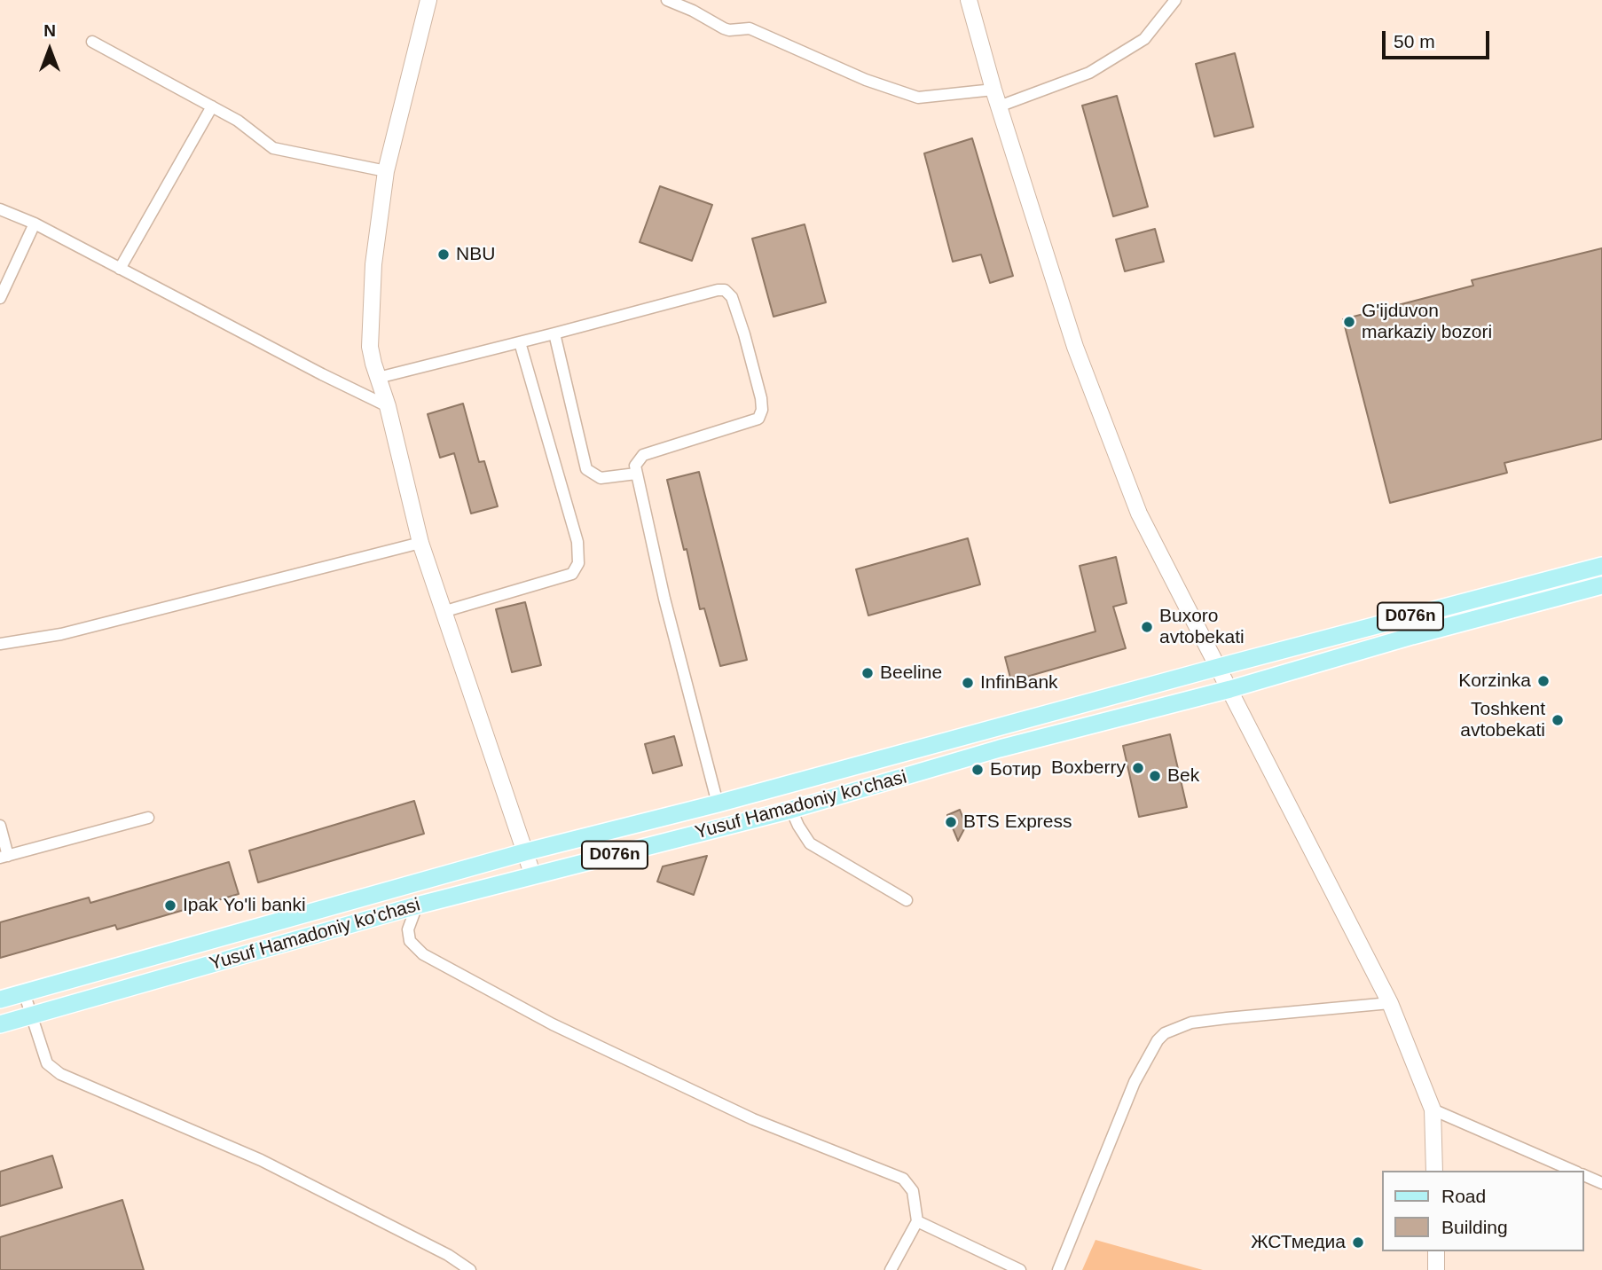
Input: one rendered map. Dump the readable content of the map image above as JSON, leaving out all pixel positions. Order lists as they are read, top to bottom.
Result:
{
  "streets": {
    "main road": ["D076n", "Yusuf Hamadoniy ko'chasi"]
  },
  "places": [
    "NBU",
    "G'ijduvon markaziy bozori",
    "Buxoro avtobekati",
    "Beeline",
    "Korzinka",
    "InfinBank",
    "Toshkent avtobekati",
    "Boxberry",
    "Ботир",
    "Bek",
    "BTS Express",
    "Ipak Yo'li banki",
    "ЖСТмедиа"
  ],
  "legend": ["Road", "Building"],
  "scale_bar": "50 m",
  "north": "top"
}
